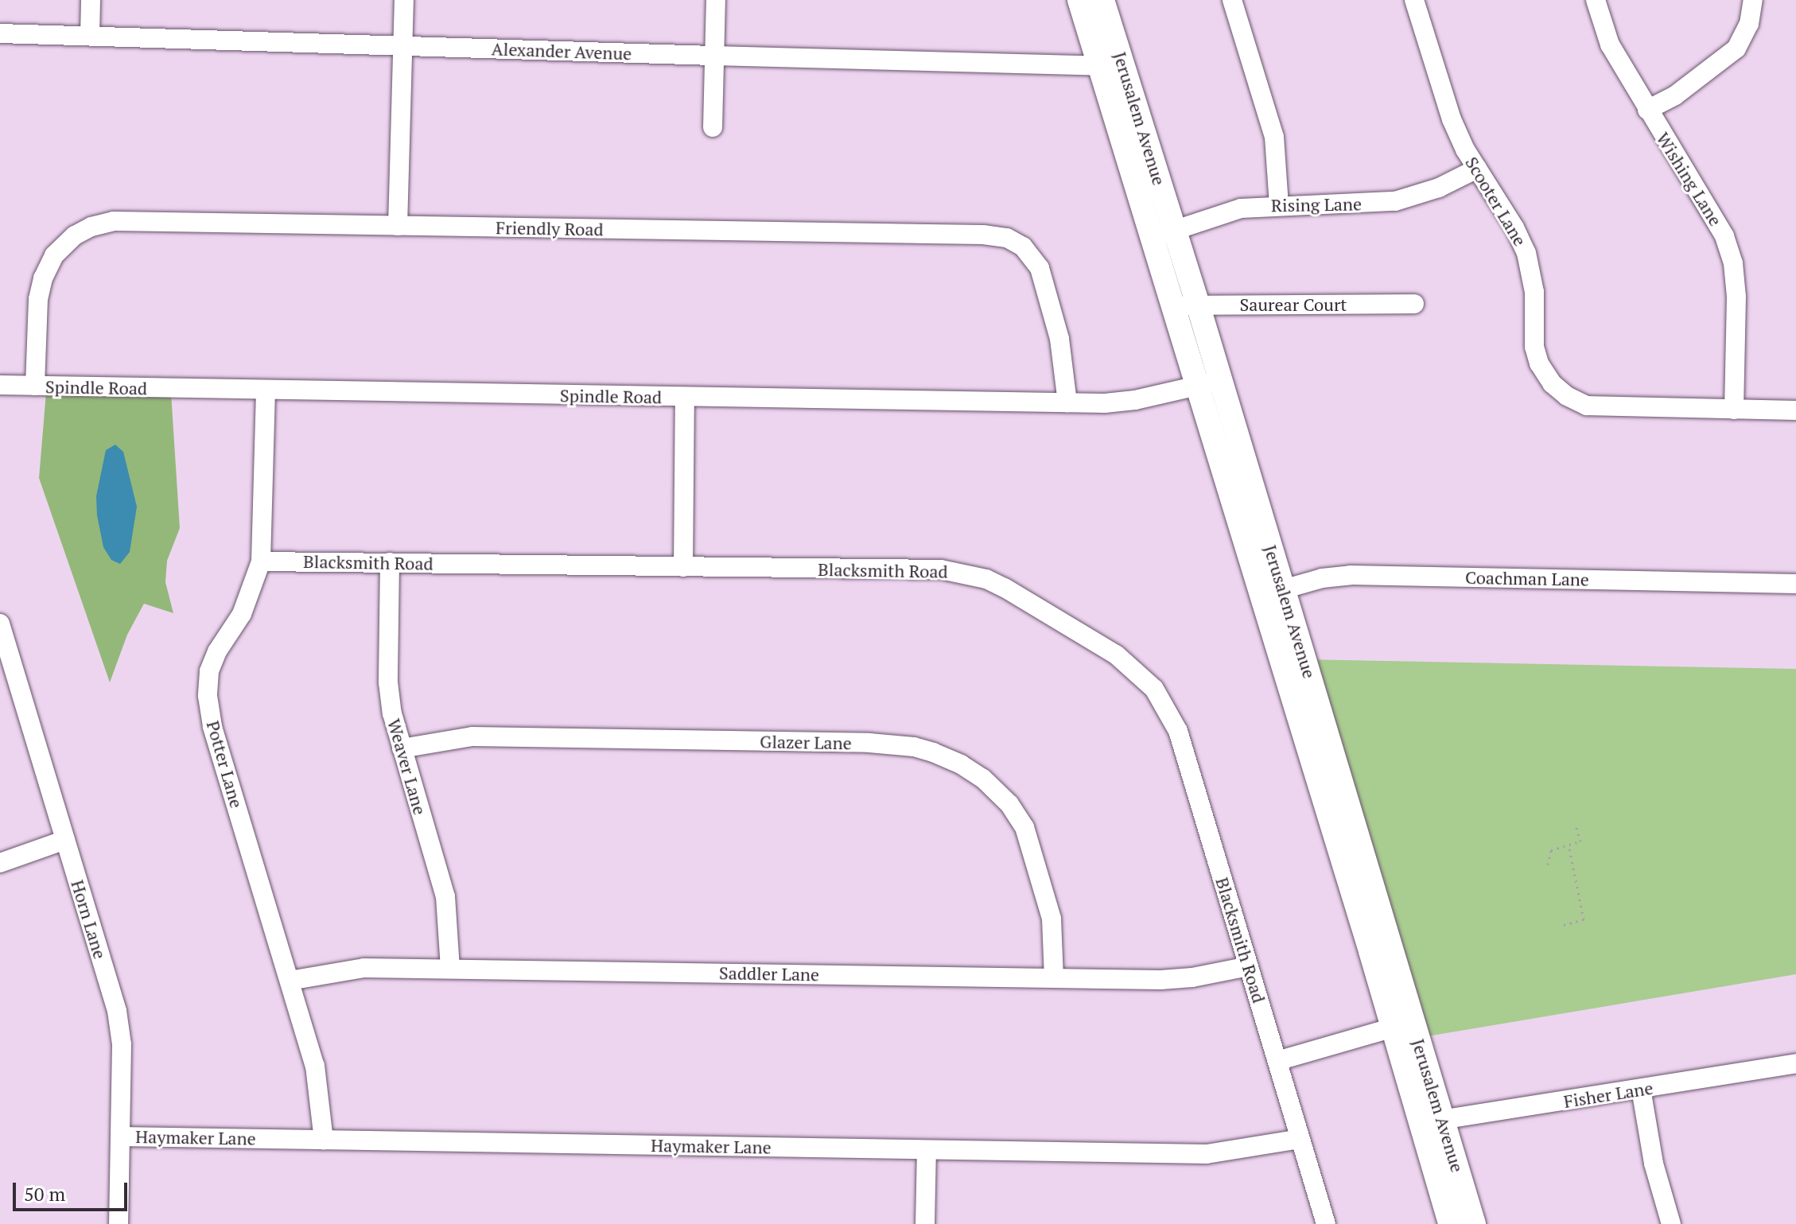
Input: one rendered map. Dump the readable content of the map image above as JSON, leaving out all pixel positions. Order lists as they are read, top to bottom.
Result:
{
  "streets": {
    "main road": ["Jerusalem Avenue"],
    "street": [
      "Alexander Avenue",
      "Wishing Lane",
      "Scooter Lane",
      "Rising Lane",
      "Friendly Road",
      "Saurear Court",
      "Spindle Road",
      "Blacksmith Road",
      "Coachman Lane",
      "Glazer Lane",
      "Potter Lane",
      "Weaver Lane",
      "Horn Lane",
      "Saddler Lane",
      "Fisher Lane",
      "Haymaker Lane"
    ]
  },
  "crossings": [
    ["Alexander Avenue", "Jerusalem Avenue"],
    ["Jerusalem Avenue", "Rising Lane"],
    ["Jerusalem Avenue", "Saurear Court"],
    ["Jerusalem Avenue", "Spindle Road"],
    ["Jerusalem Avenue", "Coachman Lane"],
    ["Jerusalem Avenue", "Fisher Lane"],
    ["Wishing Lane", "Scooter Lane"],
    ["Scooter Lane", "Rising Lane"],
    ["Friendly Road", "Spindle Road"],
    ["Spindle Road", "Potter Lane"],
    ["Blacksmith Road", "Potter Lane"],
    ["Blacksmith Road", "Weaver Lane"],
    ["Blacksmith Road", "Saddler Lane"],
    ["Blacksmith Road", "Haymaker Lane"],
    ["Glazer Lane", "Weaver Lane"],
    ["Glazer Lane", "Saddler Lane"],
    ["Potter Lane", "Saddler Lane"],
    ["Potter Lane", "Haymaker Lane"],
    ["Weaver Lane", "Saddler Lane"],
    ["Horn Lane", "Haymaker Lane"]
  ],
  "scale_bar": "50 m"
}
